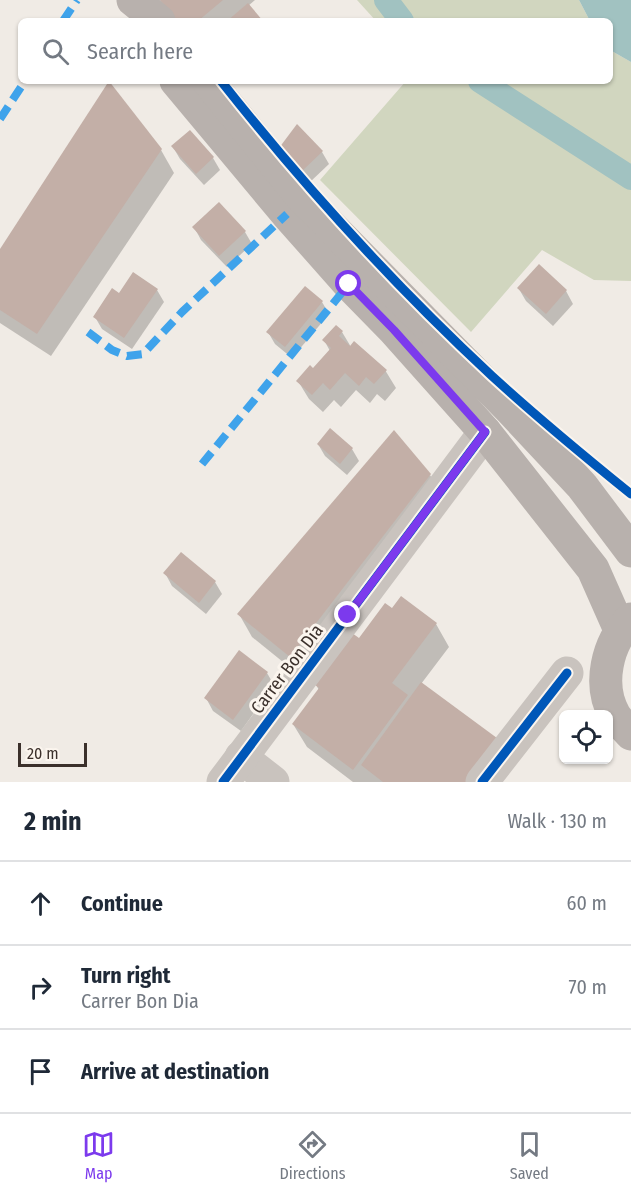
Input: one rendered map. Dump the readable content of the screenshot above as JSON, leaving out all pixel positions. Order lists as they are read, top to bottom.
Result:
{
  "streets": {
    "street": ["Carrer Bon Dia"]
  },
  "scale_bar": "20 m",
  "page": {
    "search": "Search here",
    "scale": "20 m",
    "heading": ["2 min", "Walk · 130 m"],
    "list": [
      ["Continue", "60 m"],
      ["Turn right", "Carrer Bon Dia", "70 m"],
      "Arrive at destination"
    ],
    "nav": ["Map", "Directions", "Saved"]
  }
}
